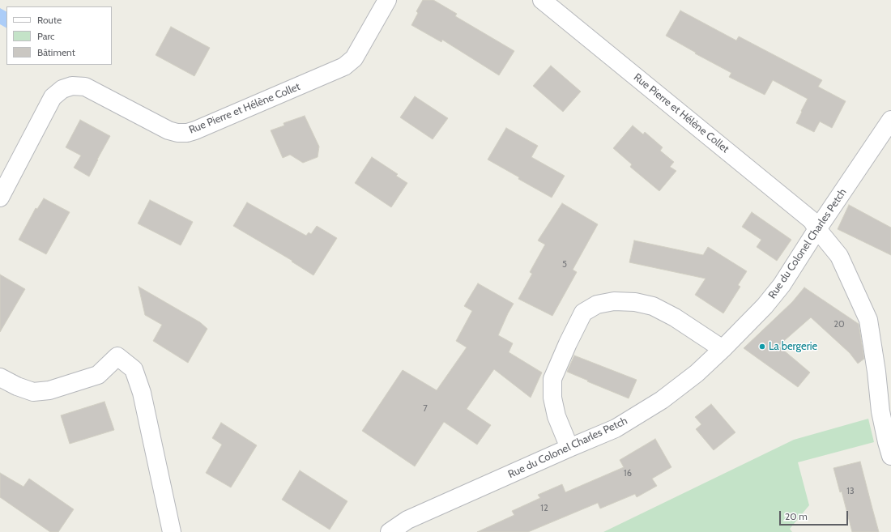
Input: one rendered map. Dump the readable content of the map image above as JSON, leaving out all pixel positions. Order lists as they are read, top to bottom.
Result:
{
  "streets": {
    "street": ["Rue Pierre et Hélène Collet", "Rue du Colonel Charles Petch"]
  },
  "crossings": [
    ["Rue Pierre et Hélène Collet", "Rue du Colonel Charles Petch"]
  ],
  "places": ["La bergerie"],
  "house_numbers": [
    "5",
    "20",
    "7",
    "16",
    "13",
    "12"
  ],
  "legend": ["Route", "Parc", "Bâtiment"],
  "scale_bar": "20 m"
}
